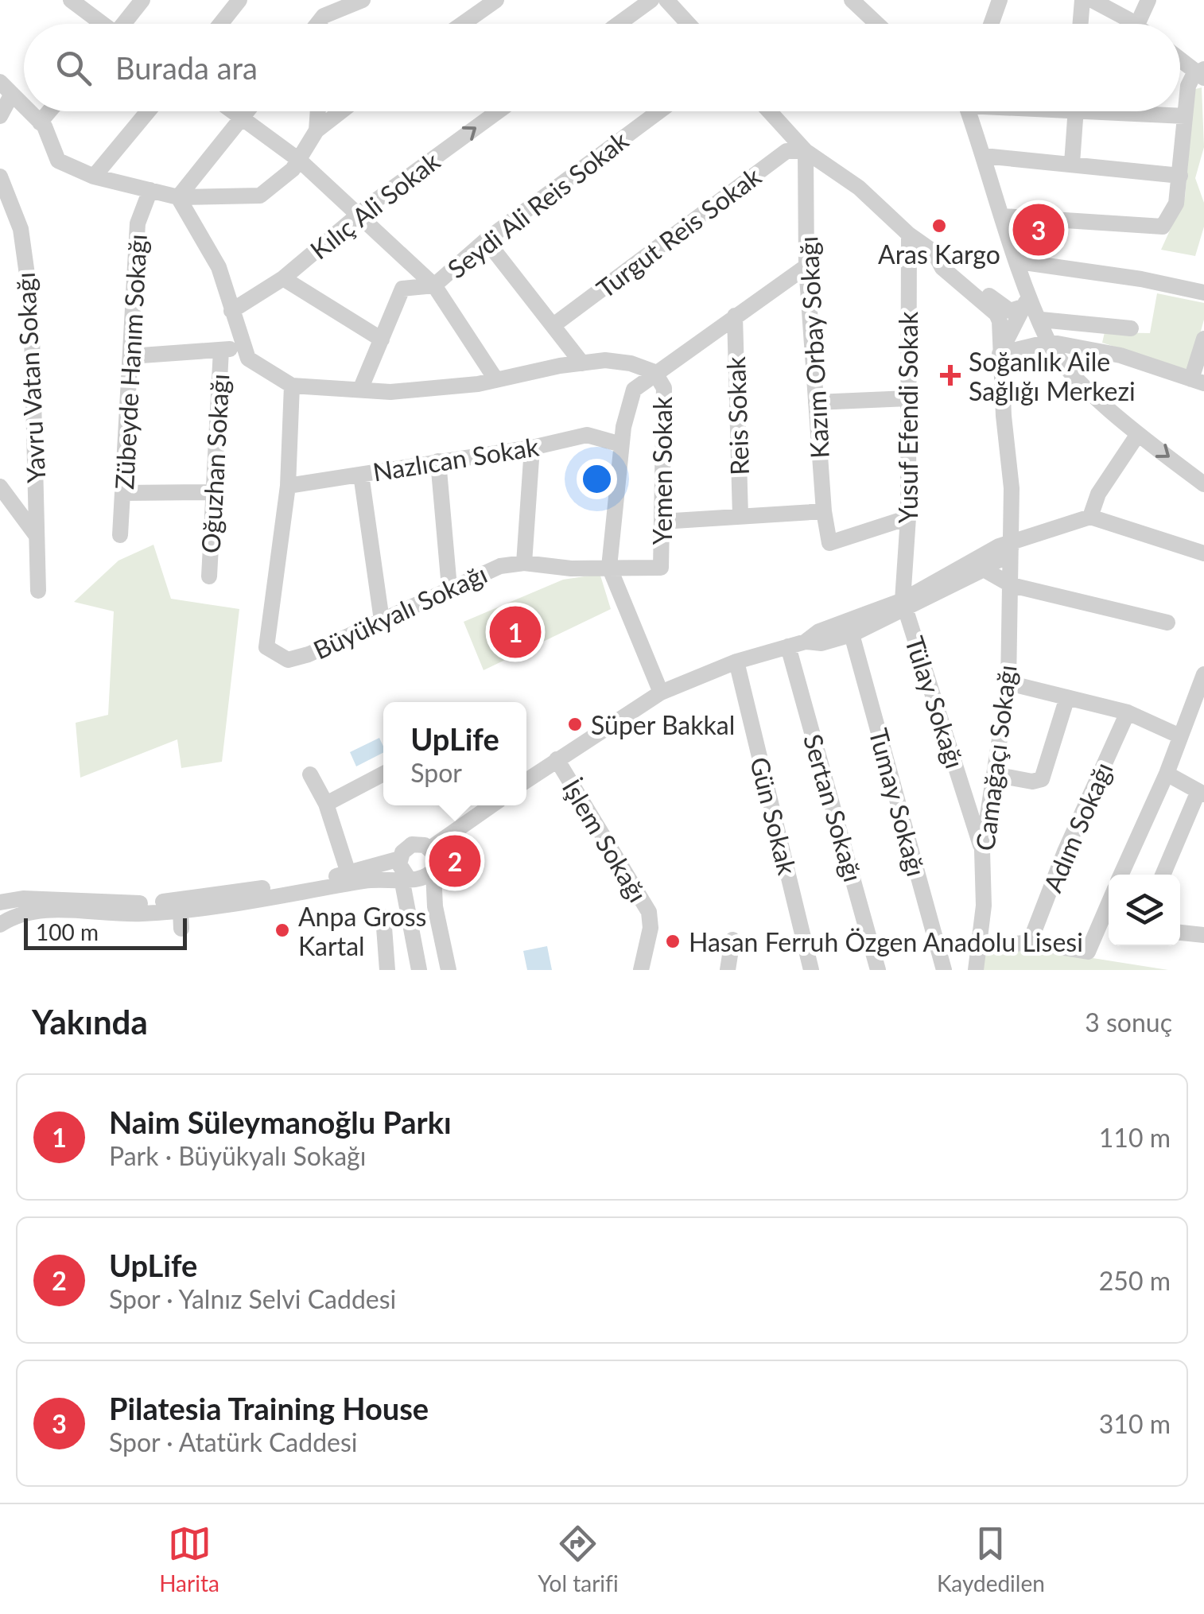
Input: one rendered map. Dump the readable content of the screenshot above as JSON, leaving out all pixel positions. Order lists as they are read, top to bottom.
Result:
{
  "streets": {
    "street": [
      "Seydi Ali Reis Sokak",
      "Kılıç Ali Sokak",
      "Turgut Reis Sokak",
      "Kazım Orbay Sokağı",
      "Zübeyde Hanım Sokağı",
      "Yavru Vatan Sokağı",
      "Reis Sokak",
      "Yusuf Efendi Sokak",
      "Nazlıcan Sokak",
      "Oğuzhan Sokağı",
      "Yemen Sokak",
      "Büyükyalı Sokağı",
      "Tülay Sokağı",
      "Camağaçı Sokağı",
      "Tumay Sokağı",
      "Sertan Sokağı",
      "Gün Sokak",
      "Adım Sokağı",
      "İşlem Sokağı"
    ]
  },
  "crossings": [
    ["Turgut Reis Sokak", "Kazım Orbay Sokağı"],
    ["Kazım Orbay Sokağı", "Yusuf Efendi Sokak"],
    ["Yusuf Efendi Sokak", "Tülay Sokağı"],
    ["Nazlıcan Sokak", "Büyükyalı Sokağı"],
    ["Yemen Sokak", "Büyükyalı Sokağı"],
    ["Tülay Sokağı", "Camağaçı Sokağı"]
  ],
  "one_way": ["Kılıç Ali Sokak"],
  "places": {
    "other": [
      "Aras Kargo",
      "Süper Bakkal",
      "Anpa Gross Kartal",
      "Hasan Ferruh Özgen Anadolu Lisesi"
    ],
    "health": ["Soğanlık Aile Sağlığı Merkezi"]
  },
  "scale_bar": "100 m",
  "page": {
    "search": "Burada ara",
    "pins": ["3", "1", "2"],
    "popup": ["UpLife", "Spor"],
    "scale": "100 m",
    "heading": ["Yakında", "3 sonuç"],
    "list": [
      {
        "mark": "1",
        "name": "Naim Süleymanoğlu Parkı",
        "note": "Park · Büyükyalı Sokağı",
        "value": "110 m"
      },
      {
        "mark": "2",
        "name": "UpLife",
        "note": "Spor · Yalnız Selvi Caddesi",
        "value": "250 m"
      },
      {
        "mark": "3",
        "name": "Pilatesia Training House",
        "note": "Spor · Atatürk Caddesi",
        "value": "310 m"
      }
    ],
    "nav": ["Harita", "Yol tarifi", "Kaydedilen"]
  }
}
